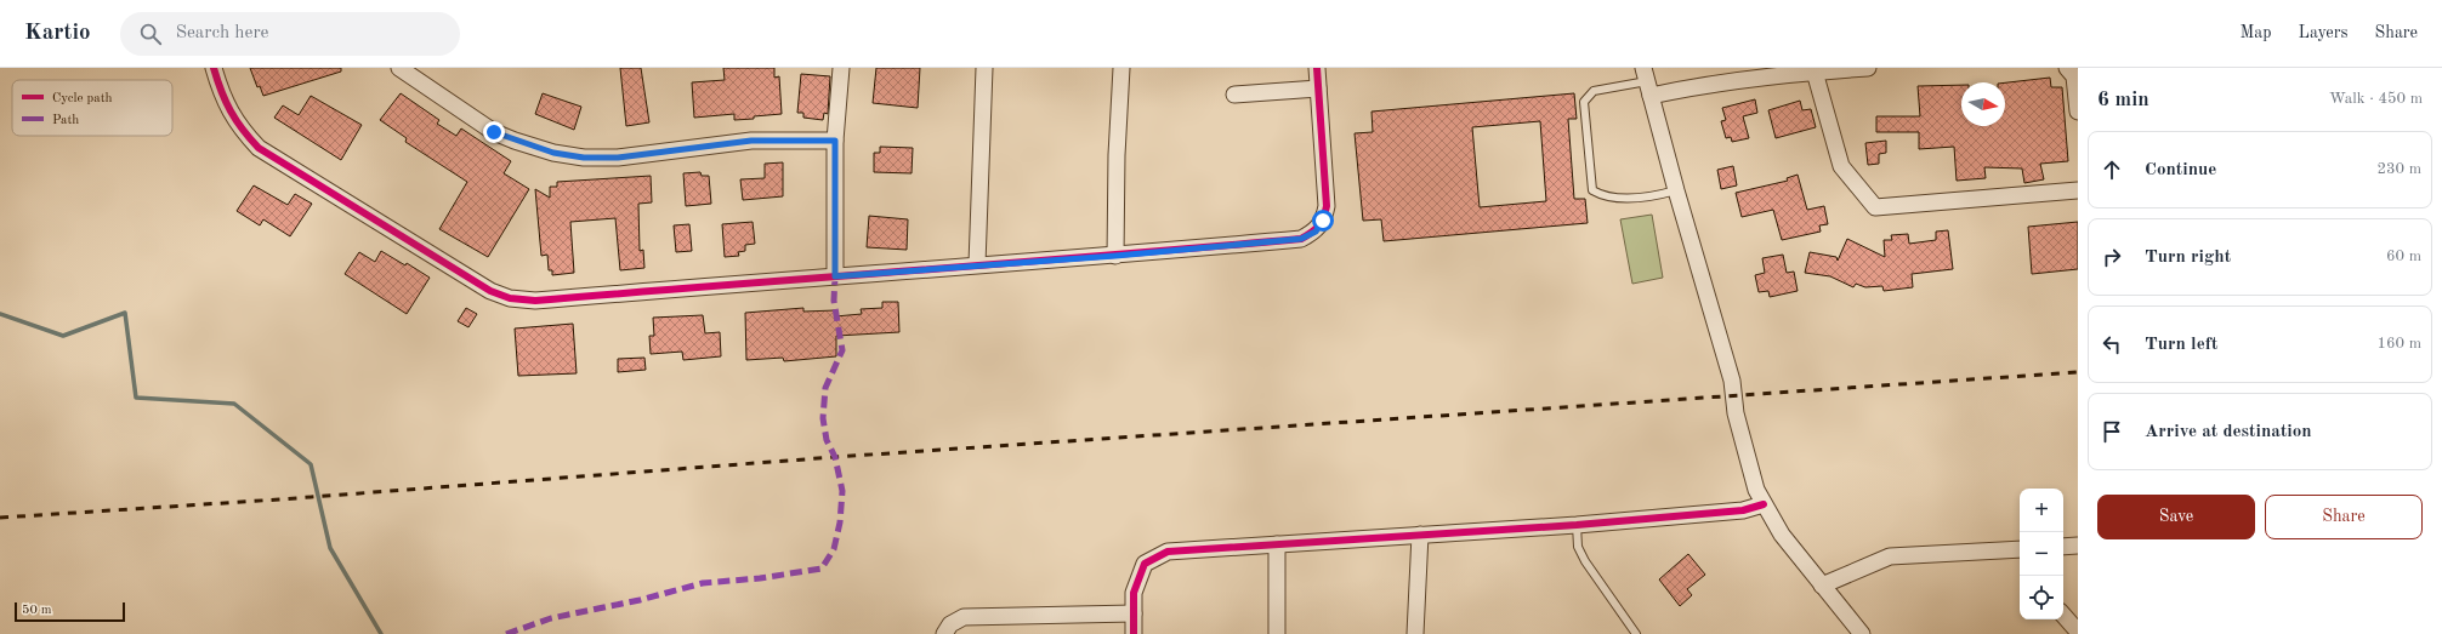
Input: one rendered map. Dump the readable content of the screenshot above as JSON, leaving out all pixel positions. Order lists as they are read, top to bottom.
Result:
{
  "legend": ["Cycle path", "Path"],
  "scale_bar": "50 m",
  "north": "right",
  "page": {
    "header": "Kartio",
    "search": "Search here",
    "nav": ["Map", "Layers", "Share"],
    "heading": ["6 min", "Walk · 450 m"],
    "list": [
      ["Continue", "230 m"],
      ["Turn right", "60 m"],
      ["Turn left", "160 m"],
      "Arrive at destination"
    ],
    "buttons": ["Save", "Share"],
    "map_buttons": ["+", "−"],
    "scale": "50 m"
  }
}
